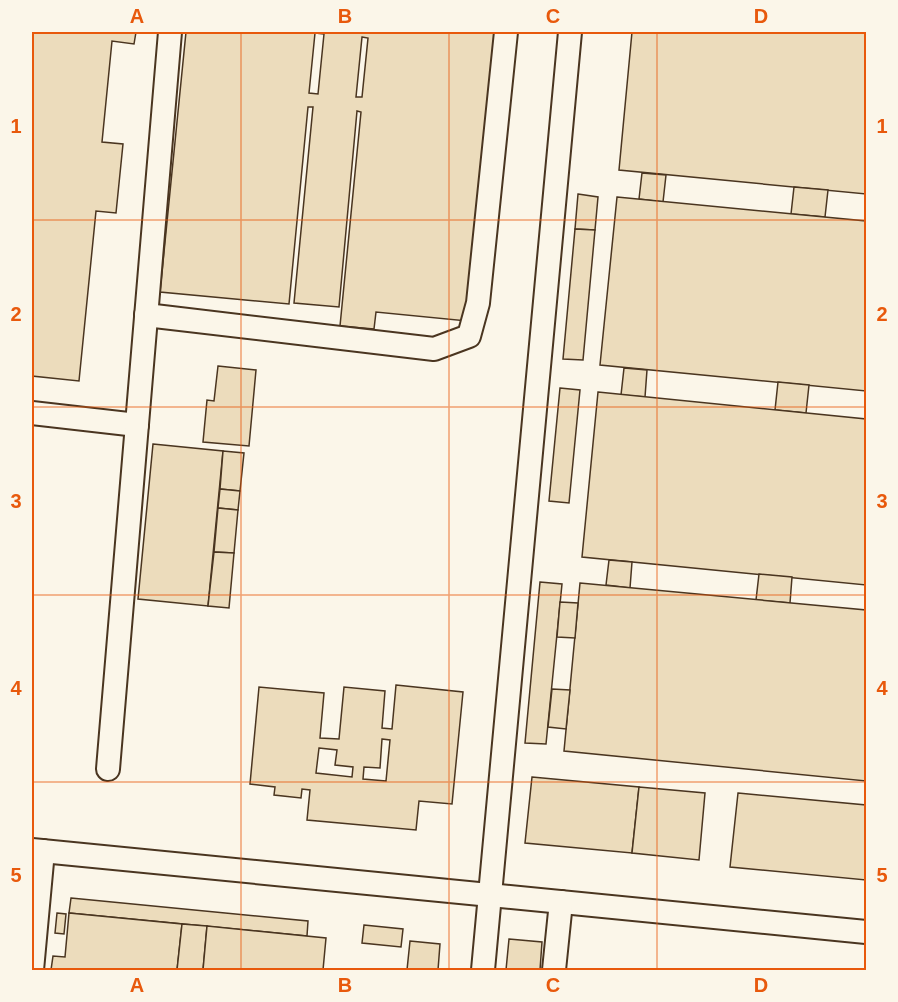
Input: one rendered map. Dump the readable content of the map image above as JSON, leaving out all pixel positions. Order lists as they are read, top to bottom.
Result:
{
  "grid": {
    "columns": [
      "A",
      "B",
      "C",
      "D"
    ],
    "rows": [
      "1",
      "2",
      "3",
      "4",
      "5"
    ]
  }
}
